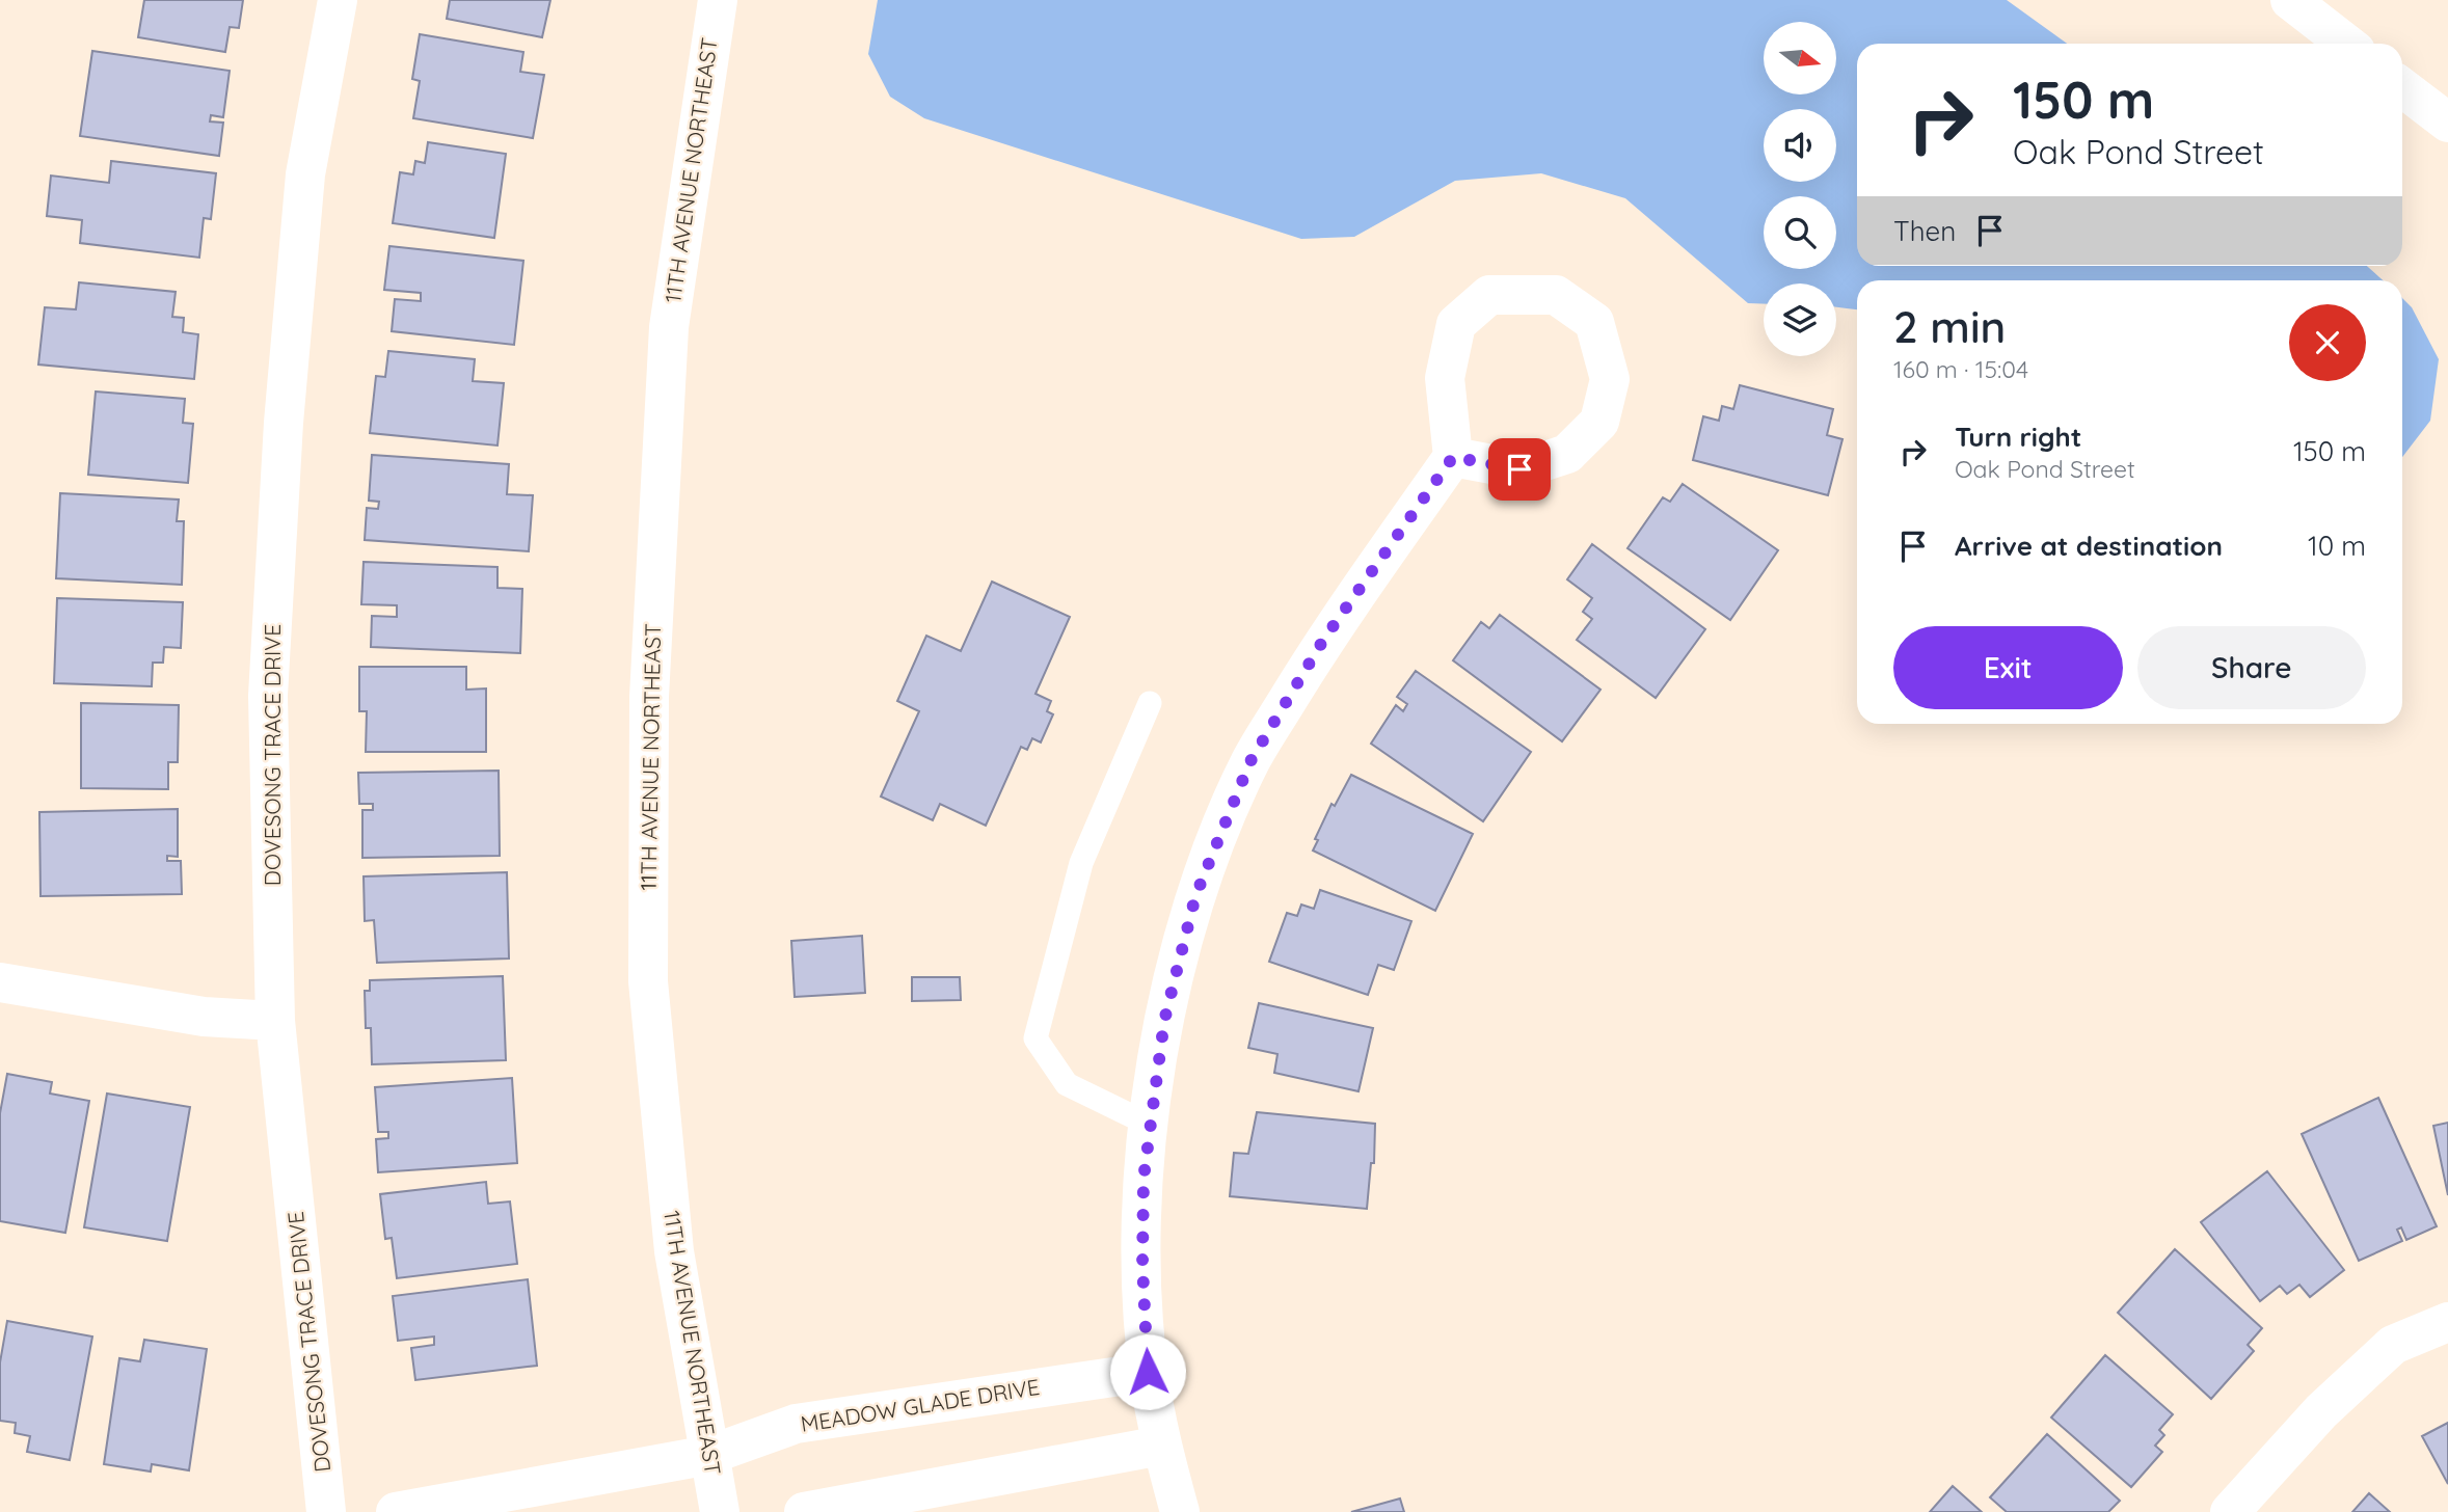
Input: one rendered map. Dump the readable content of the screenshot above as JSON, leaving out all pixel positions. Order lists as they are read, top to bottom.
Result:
{
  "streets": {
    "street": ["11TH AVENUE NORTHEAST", "DOVESONG TRACE DRIVE", "MEADOW GLADE DRIVE"]
  },
  "crossings": [
    ["11TH AVENUE NORTHEAST", "MEADOW GLADE DRIVE"]
  ],
  "north": "right",
  "page": {
    "turn": ["150 m", "Oak Pond Street"],
    "then": "Then",
    "heading": ["2 min", "160 m · 15:04"],
    "list": [
      {
        "name": "Turn right",
        "note": "Oak Pond Street",
        "value": "150 m"
      },
      {
        "name": "Arrive at destination",
        "value": "10 m"
      }
    ],
    "buttons": ["Exit", "Share"]
  }
}
